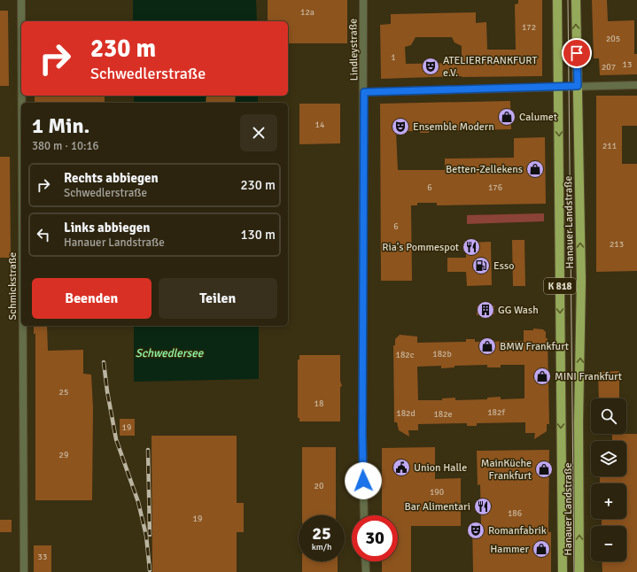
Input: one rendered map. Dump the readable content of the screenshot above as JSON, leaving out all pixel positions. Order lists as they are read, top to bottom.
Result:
{
  "streets": {
    "main road": ["Hanauer Landstraße", "K 818"],
    "street": ["Lindleystraße", "Schmickstraße"]
  },
  "water": ["Schwedlersee"],
  "places": {
    "theatre": ["ATELIERFRANKFURT e.V.", "Ensemble Modern", "Romanfabrik"],
    "shop": [
      "Calumet",
      "Betten-Zellekens",
      "BMW Frankfurt",
      "MINI Frankfurt",
      "MainKüche Frankfurt",
      "Hammer"
    ],
    "restaurant": ["Ria's Pommespot", "Bar Alimentari"],
    "fuel station": ["Esso"],
    "building": ["GG Wash"],
    "public building": ["Union Halle"]
  },
  "house_numbers": [
    "12a",
    "172",
    "205",
    "1",
    "13",
    "207",
    "14",
    "211",
    "6",
    "176",
    "6",
    "213",
    "182b",
    "182c",
    "25",
    "18",
    "182f",
    "182d",
    "182e",
    "19",
    "29",
    "20",
    "190",
    "186",
    "19",
    "33"
  ],
  "page": {
    "turn": ["230 m", "Schwedlerstraße"],
    "heading": ["1 Min.", "380 m · 10:16"],
    "list": [
      {
        "name": "Rechts abbiegen",
        "note": "Schwedlerstraße",
        "value": "230 m"
      },
      {
        "name": "Links abbiegen",
        "note": "Hanauer Landstraße",
        "value": "130 m"
      }
    ],
    "buttons": ["Beenden", "Teilen"],
    "map_buttons": ["+", "−"],
    "speed": "25 km/h",
    "limit": "30"
  }
}
